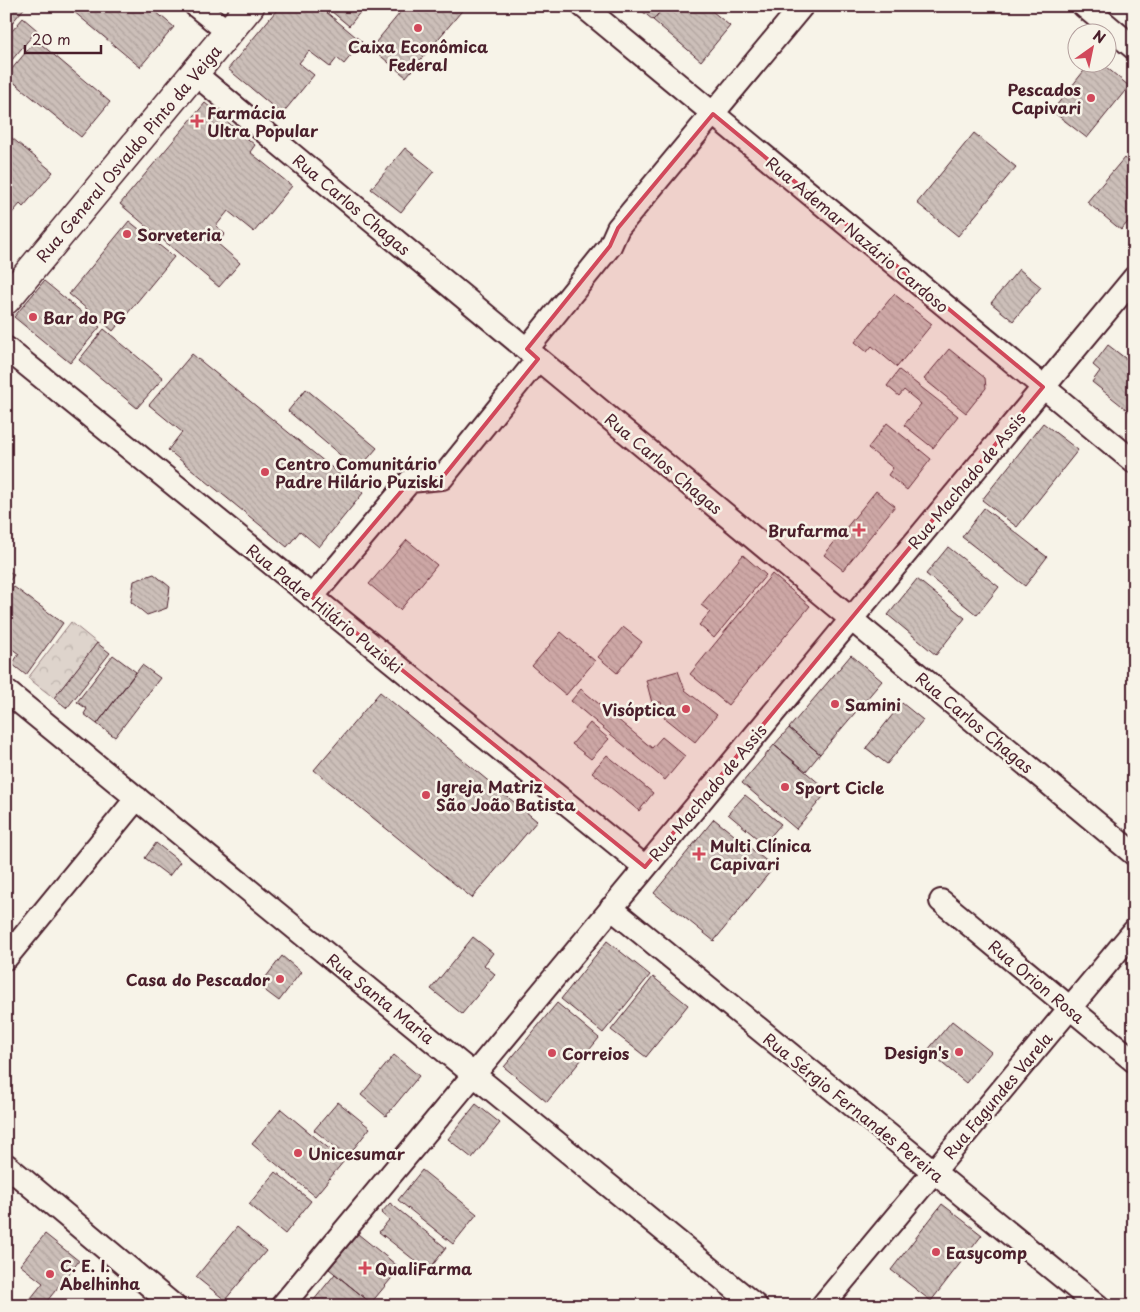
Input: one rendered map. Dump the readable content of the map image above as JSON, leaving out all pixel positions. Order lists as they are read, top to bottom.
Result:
{
  "streets": {
    "street": [
      "Rua General Osvaldo Pinto da Veiga",
      "Rua Carlos Chagas",
      "Rua Ademar Nazário Cardoso",
      "Rua Machado de Assis",
      "Rua Padre Hilário Puziski",
      "Rua Orion Rosa",
      "Rua Santa Maria",
      "Rua Fagundes Varela",
      "Rua Sérgio Fernandes Pereira"
    ]
  },
  "crossings": [
    ["Rua General Osvaldo Pinto da Veiga", "Rua Carlos Chagas"],
    ["Rua Carlos Chagas", "Rua Machado de Assis"],
    ["Rua Ademar Nazário Cardoso", "Rua Machado de Assis"],
    ["Rua Machado de Assis", "Rua Padre Hilário Puziski"],
    ["Rua Machado de Assis", "Rua Santa Maria"],
    ["Rua Machado de Assis", "Rua Sérgio Fernandes Pereira"],
    ["Rua Orion Rosa", "Rua Fagundes Varela"],
    ["Rua Fagundes Varela", "Rua Sérgio Fernandes Pereira"]
  ],
  "places": {
    "other": [
      "Caixa Econômica Federal",
      "Pescados Capivari",
      "Sorveteria",
      "Bar do PG",
      "Centro Comunitário Padre Hilário Puziski",
      "Samini",
      "Visóptica",
      "Sport Cicle",
      "Igreja Matriz São João Batista",
      "Casa do Pescador",
      "Design's",
      "Correios",
      "Unicesumar",
      "Easycomp",
      "C. E. I. Abelhinha"
    ],
    "health": [
      "Farmácia Ultra Popular",
      "Brufarma",
      "Multi Clínica Capivari",
      "QualiFarma"
    ]
  },
  "scale_bar": "20 m",
  "north": "top right"
}
